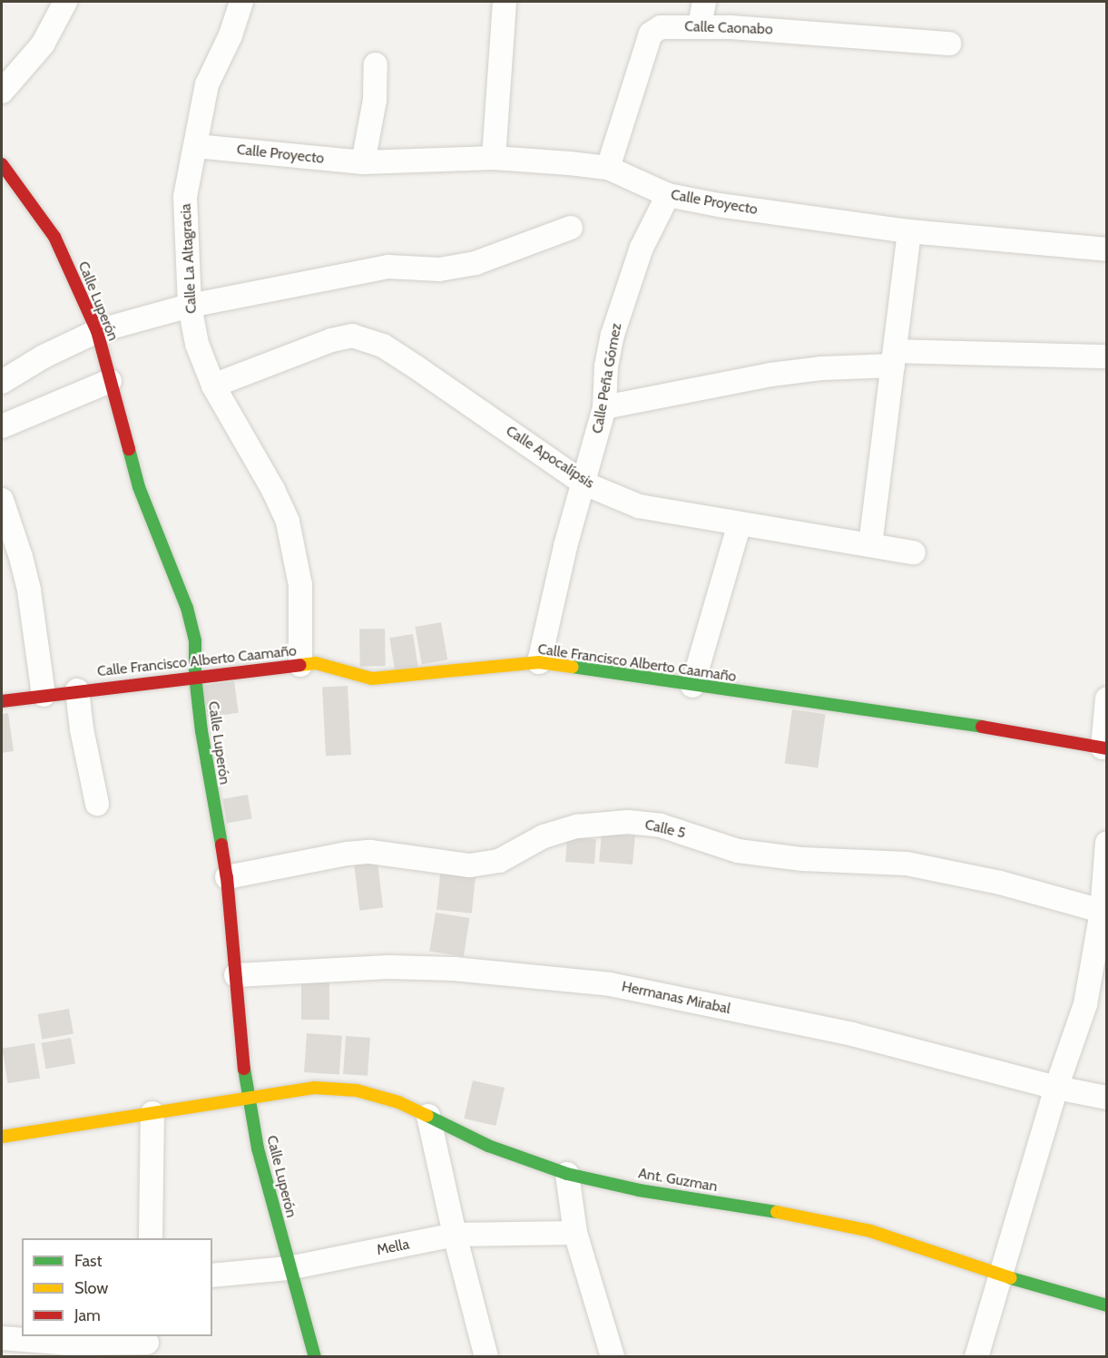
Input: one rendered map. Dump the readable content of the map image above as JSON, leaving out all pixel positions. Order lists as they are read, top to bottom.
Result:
{
  "streets": {
    "street": [
      "Calle Caonabo",
      "Calle Proyecto",
      "Calle La Altagracia",
      "Calle Luperón",
      "Calle Peña Gómez",
      "Calle Apocalípsis",
      "Calle Francisco Alberto Caamaño",
      "Calle 5",
      "Hermanas Mirabal",
      "Ant. Guzman",
      "Mella"
    ]
  },
  "crossings": [
    ["Calle Caonabo", "Calle Proyecto"],
    ["Calle Proyecto", "Calle La Altagracia"],
    ["Calle Proyecto", "Calle Peña Gómez"],
    ["Calle La Altagracia", "Calle Apocalípsis"],
    ["Calle La Altagracia", "Calle Francisco Alberto Caamaño"],
    ["Calle Luperón", "Calle Francisco Alberto Caamaño"],
    ["Calle Luperón", "Calle 5"],
    ["Calle Luperón", "Hermanas Mirabal"],
    ["Calle Luperón", "Ant. Guzman"],
    ["Calle Luperón", "Mella"],
    ["Calle Peña Gómez", "Calle Apocalípsis"],
    ["Calle Peña Gómez", "Calle Francisco Alberto Caamaño"]
  ],
  "legend": ["Fast", "Slow", "Jam"]
}
